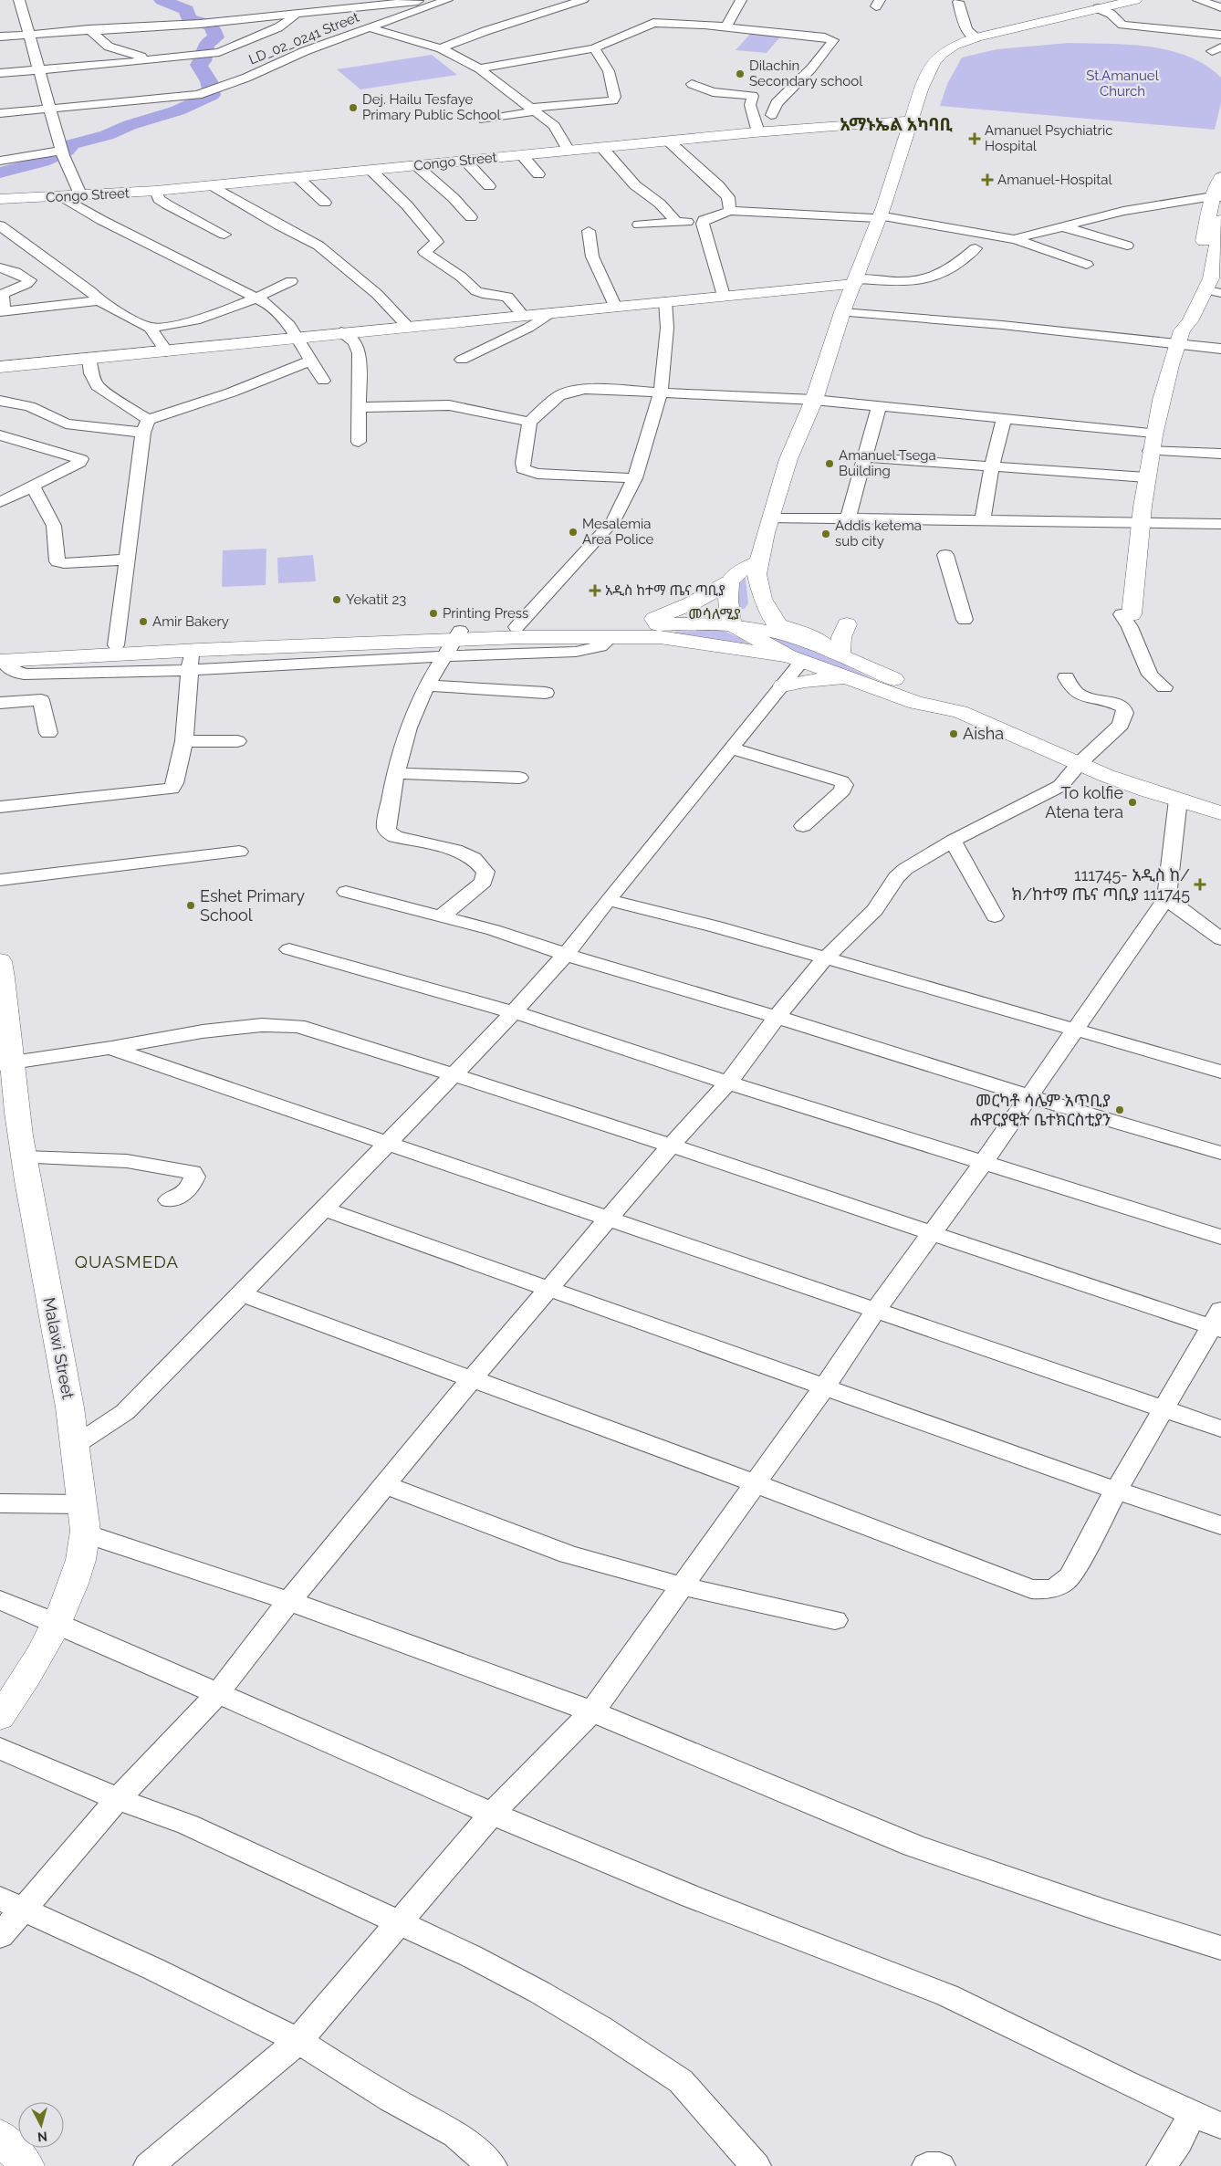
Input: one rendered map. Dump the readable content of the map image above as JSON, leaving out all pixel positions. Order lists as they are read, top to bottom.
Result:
{
  "streets": {
    "main road": ["Congo Street", "Malawi Street"],
    "street": ["LD_02_0241 Street"]
  },
  "districts": ["አማኑኤል አካባቢ", "መሳለሚያ", "QUASMEDA"],
  "parks": ["St.Amanuel Church"],
  "places": {
    "other": [
      "Dilachin Secondary school",
      "Dej. Hailu Tesfaye Primary Public School",
      "Amanuel Tsega Building",
      "Mesalemia Area Police",
      "Addis ketema sub city",
      "Yekatit 23",
      "Printing Press",
      "Amir Bakery",
      "Aisha",
      "To kolfie Atena tera",
      "Eshet Primary School",
      "መርካቶ ሳሌም አጥቢያ ሐዋርያዊት ቤተክርስቲያን"
    ],
    "health": [
      "Amanuel Psychiatric Hospital",
      "Amanuel-Hospital",
      "አዲስ ከተማ ጤና ጣቢያ",
      "111745- አዲስ ከ/ ክ/ከተማ ጤና ጣቢያ 111745"
    ]
  },
  "north": "bottom"
}
